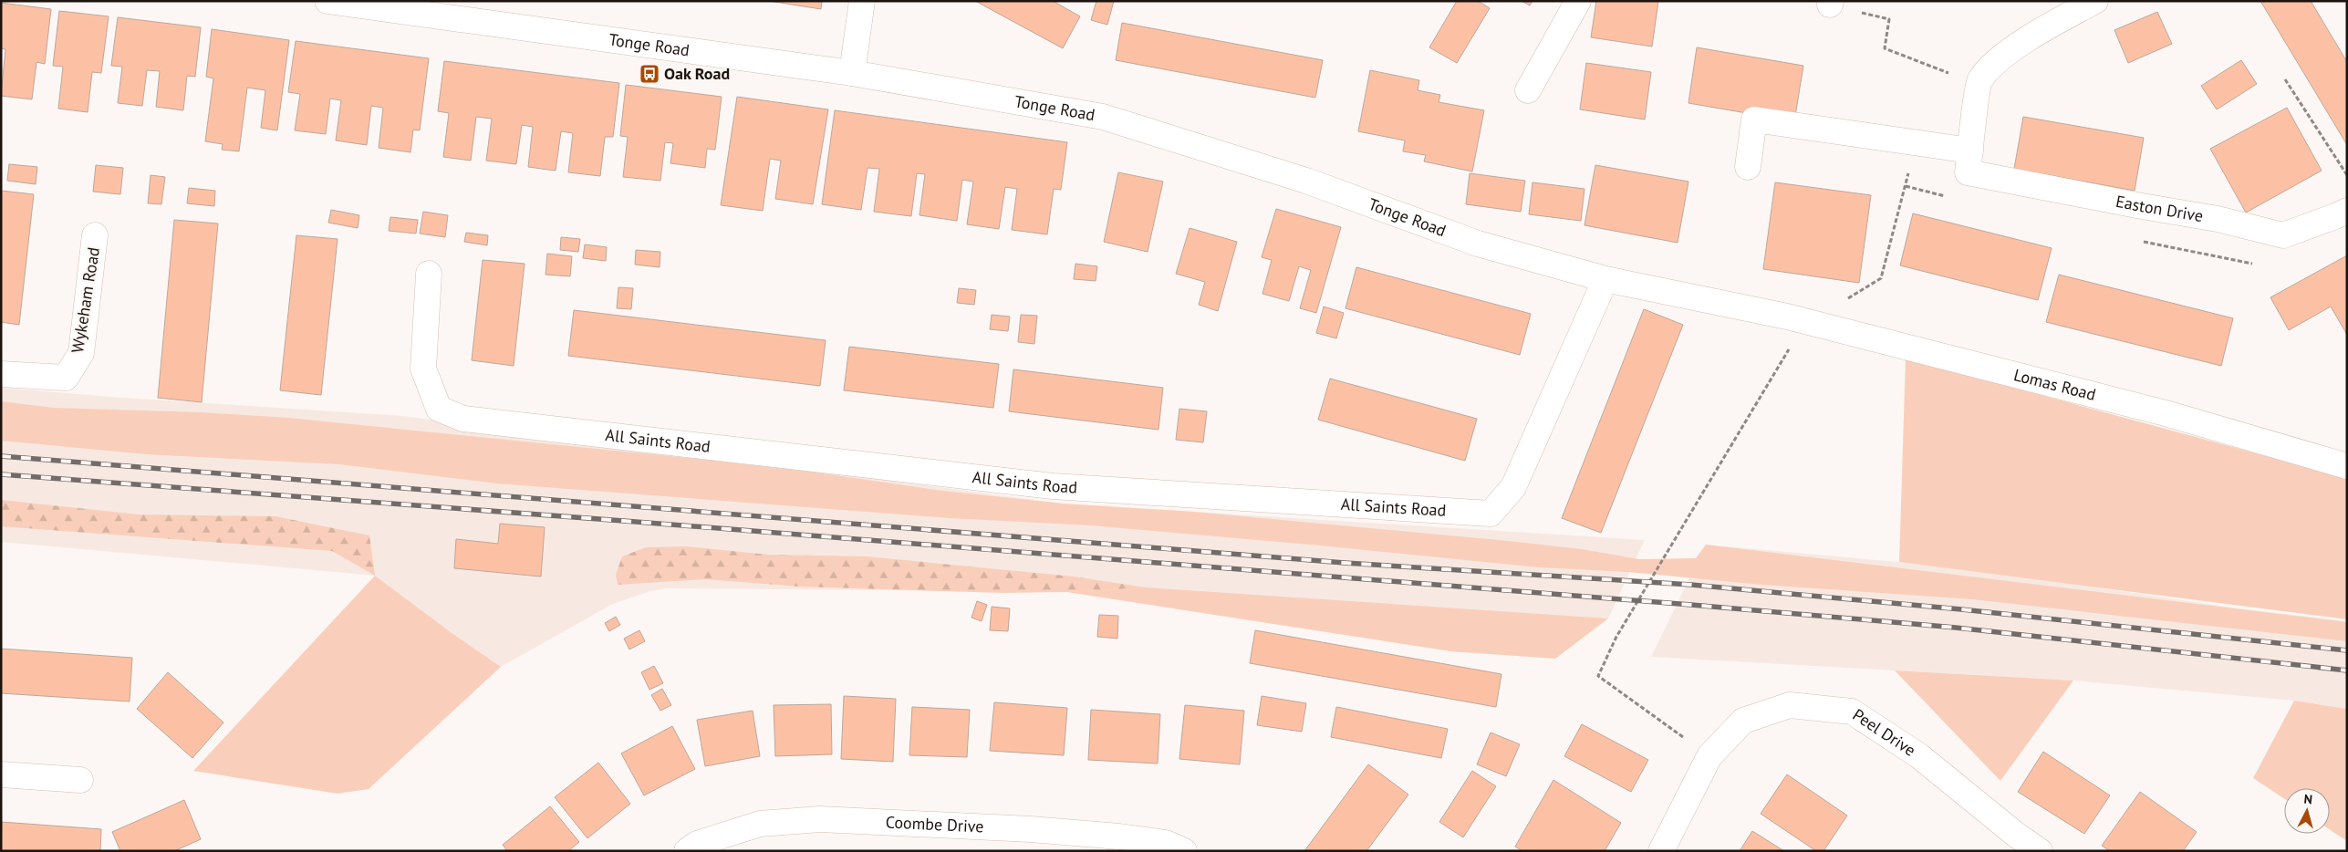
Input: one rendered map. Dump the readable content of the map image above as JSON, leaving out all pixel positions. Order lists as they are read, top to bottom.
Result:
{
  "streets": {
    "street": [
      "Tonge Road",
      "Easton Drive",
      "Wykeham Road",
      "Lomas Road",
      "All Saints Road",
      "Peel Drive",
      "Coombe Drive"
    ]
  },
  "crossings": [
    ["Tonge Road", "Lomas Road"],
    ["Tonge Road", "All Saints Road"]
  ],
  "places": {
    "bus stop": ["Oak Road"]
  },
  "north": "top"
}
